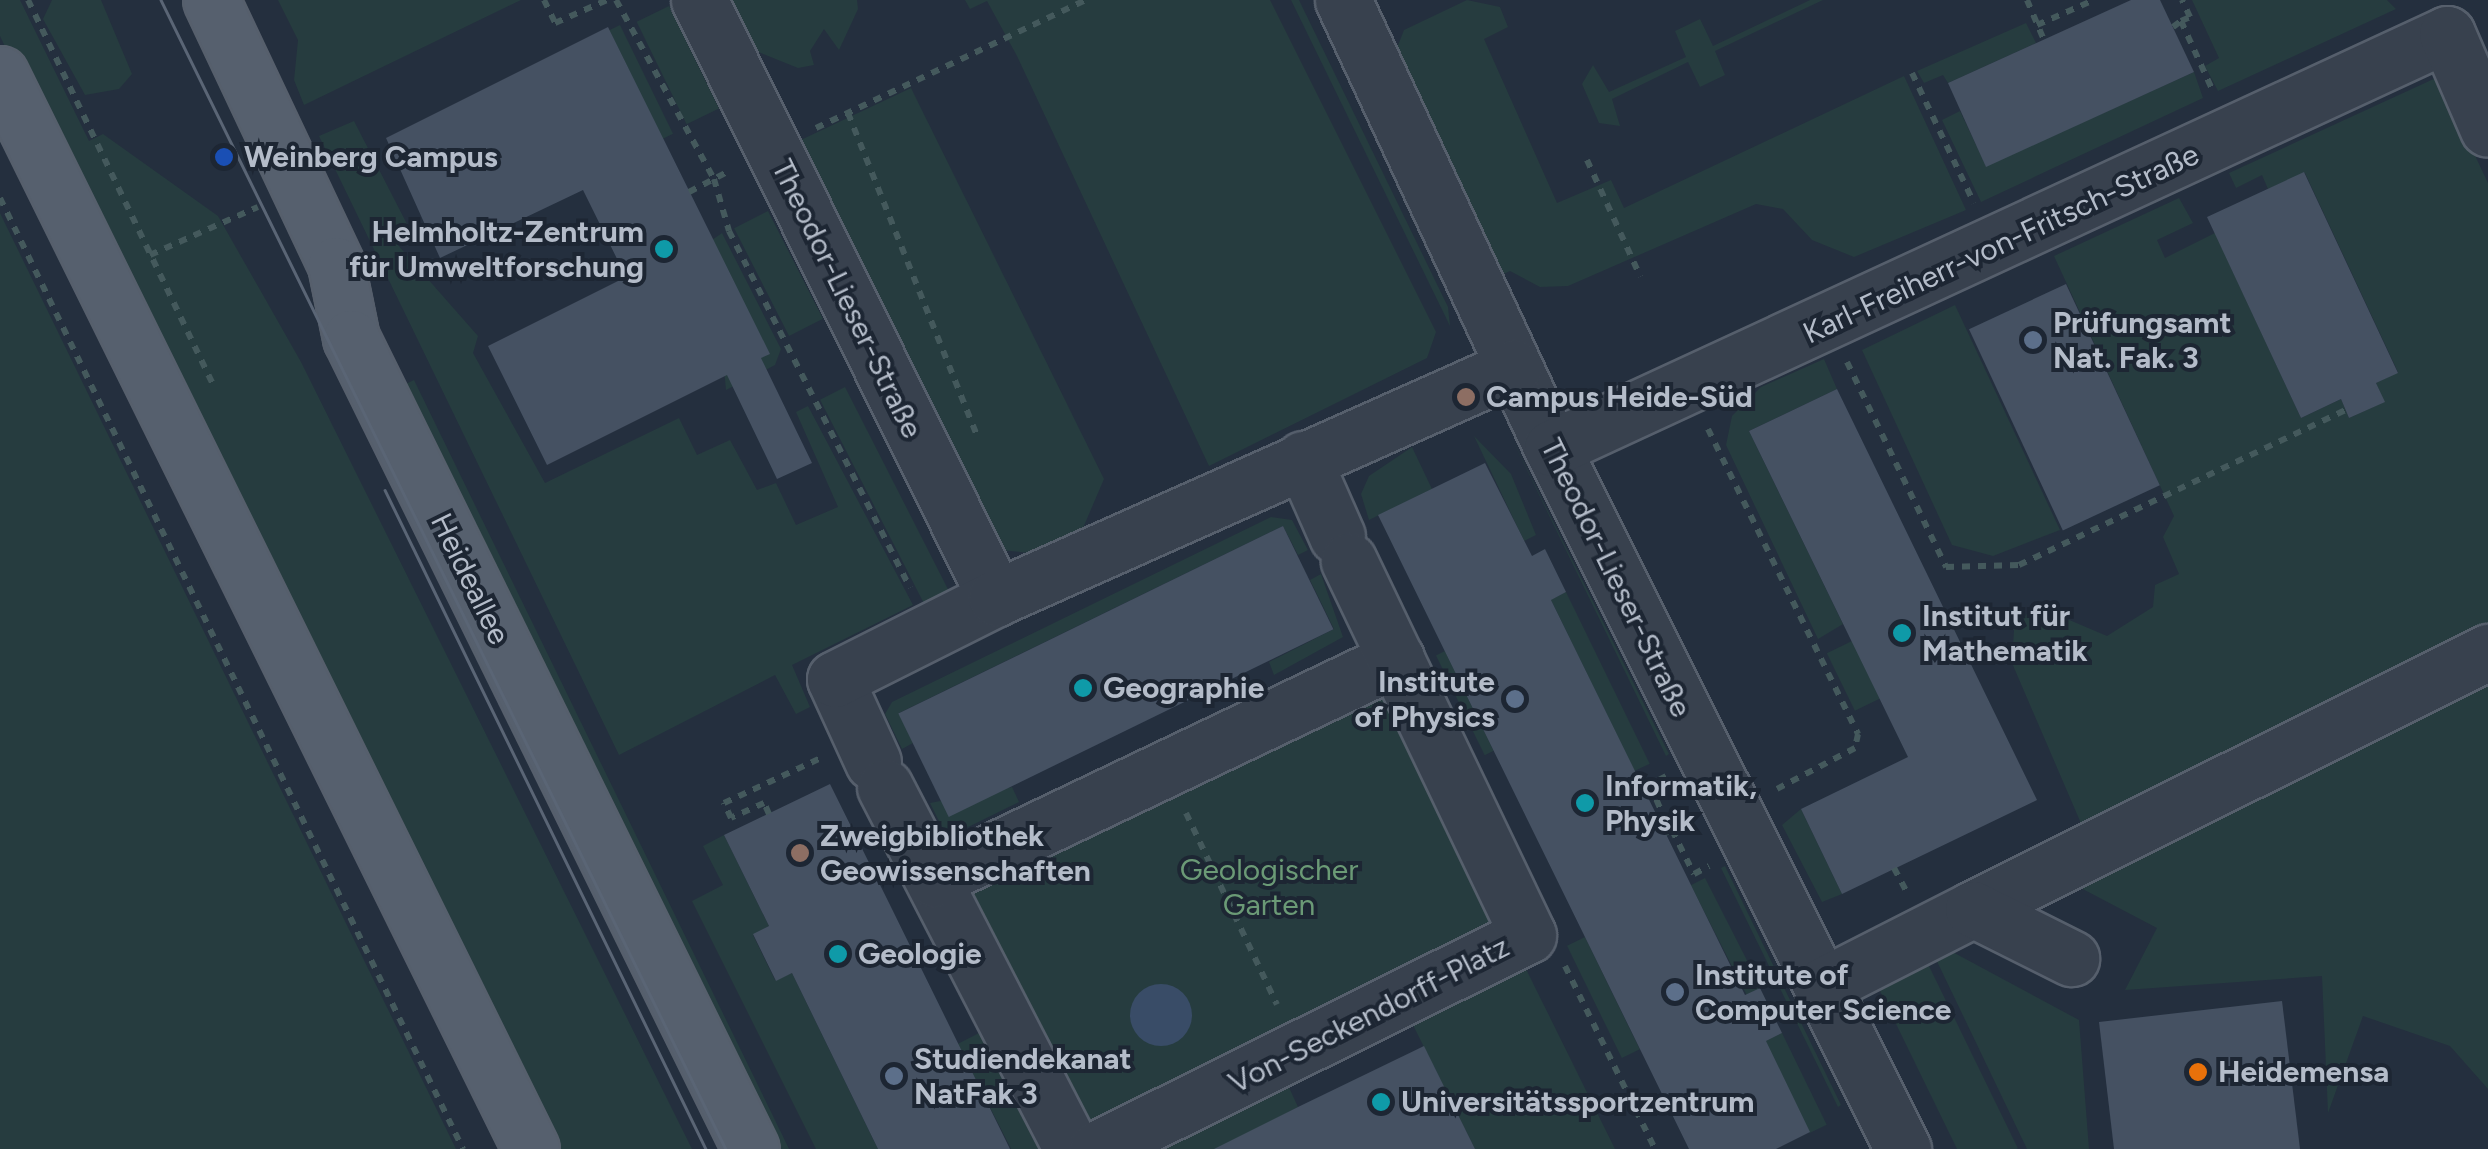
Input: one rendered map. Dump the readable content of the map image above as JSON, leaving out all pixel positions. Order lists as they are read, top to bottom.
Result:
{
  "streets": {
    "main road": ["Heideallee"],
    "street": ["Karl-Freiherr-von-Fritsch-Straße", "Theodor-Lieser-Straße", "Von-Seckendorff-Platz"]
  },
  "crossings": [
    ["Karl-Freiherr-von-Fritsch-Straße", "Theodor-Lieser-Straße"]
  ],
  "parks": ["Geologischer Garten"],
  "places": [
    "Weinberg Campus",
    "Helmholtz-Zentrum für Umweltforschung",
    "Prüfungsamt Nat. Fak. 3",
    "Campus Heide-Süd",
    "Institut für Mathematik",
    "Geographie",
    "Institute of Physics",
    "Informatik, Physik",
    "Zweigbibliothek Geowissenschaften",
    "Geologie",
    "Institute of Computer Science",
    "Heidemensa",
    "Studiendekanat NatFak 3",
    "Universitätssportzentrum"
  ]
}
